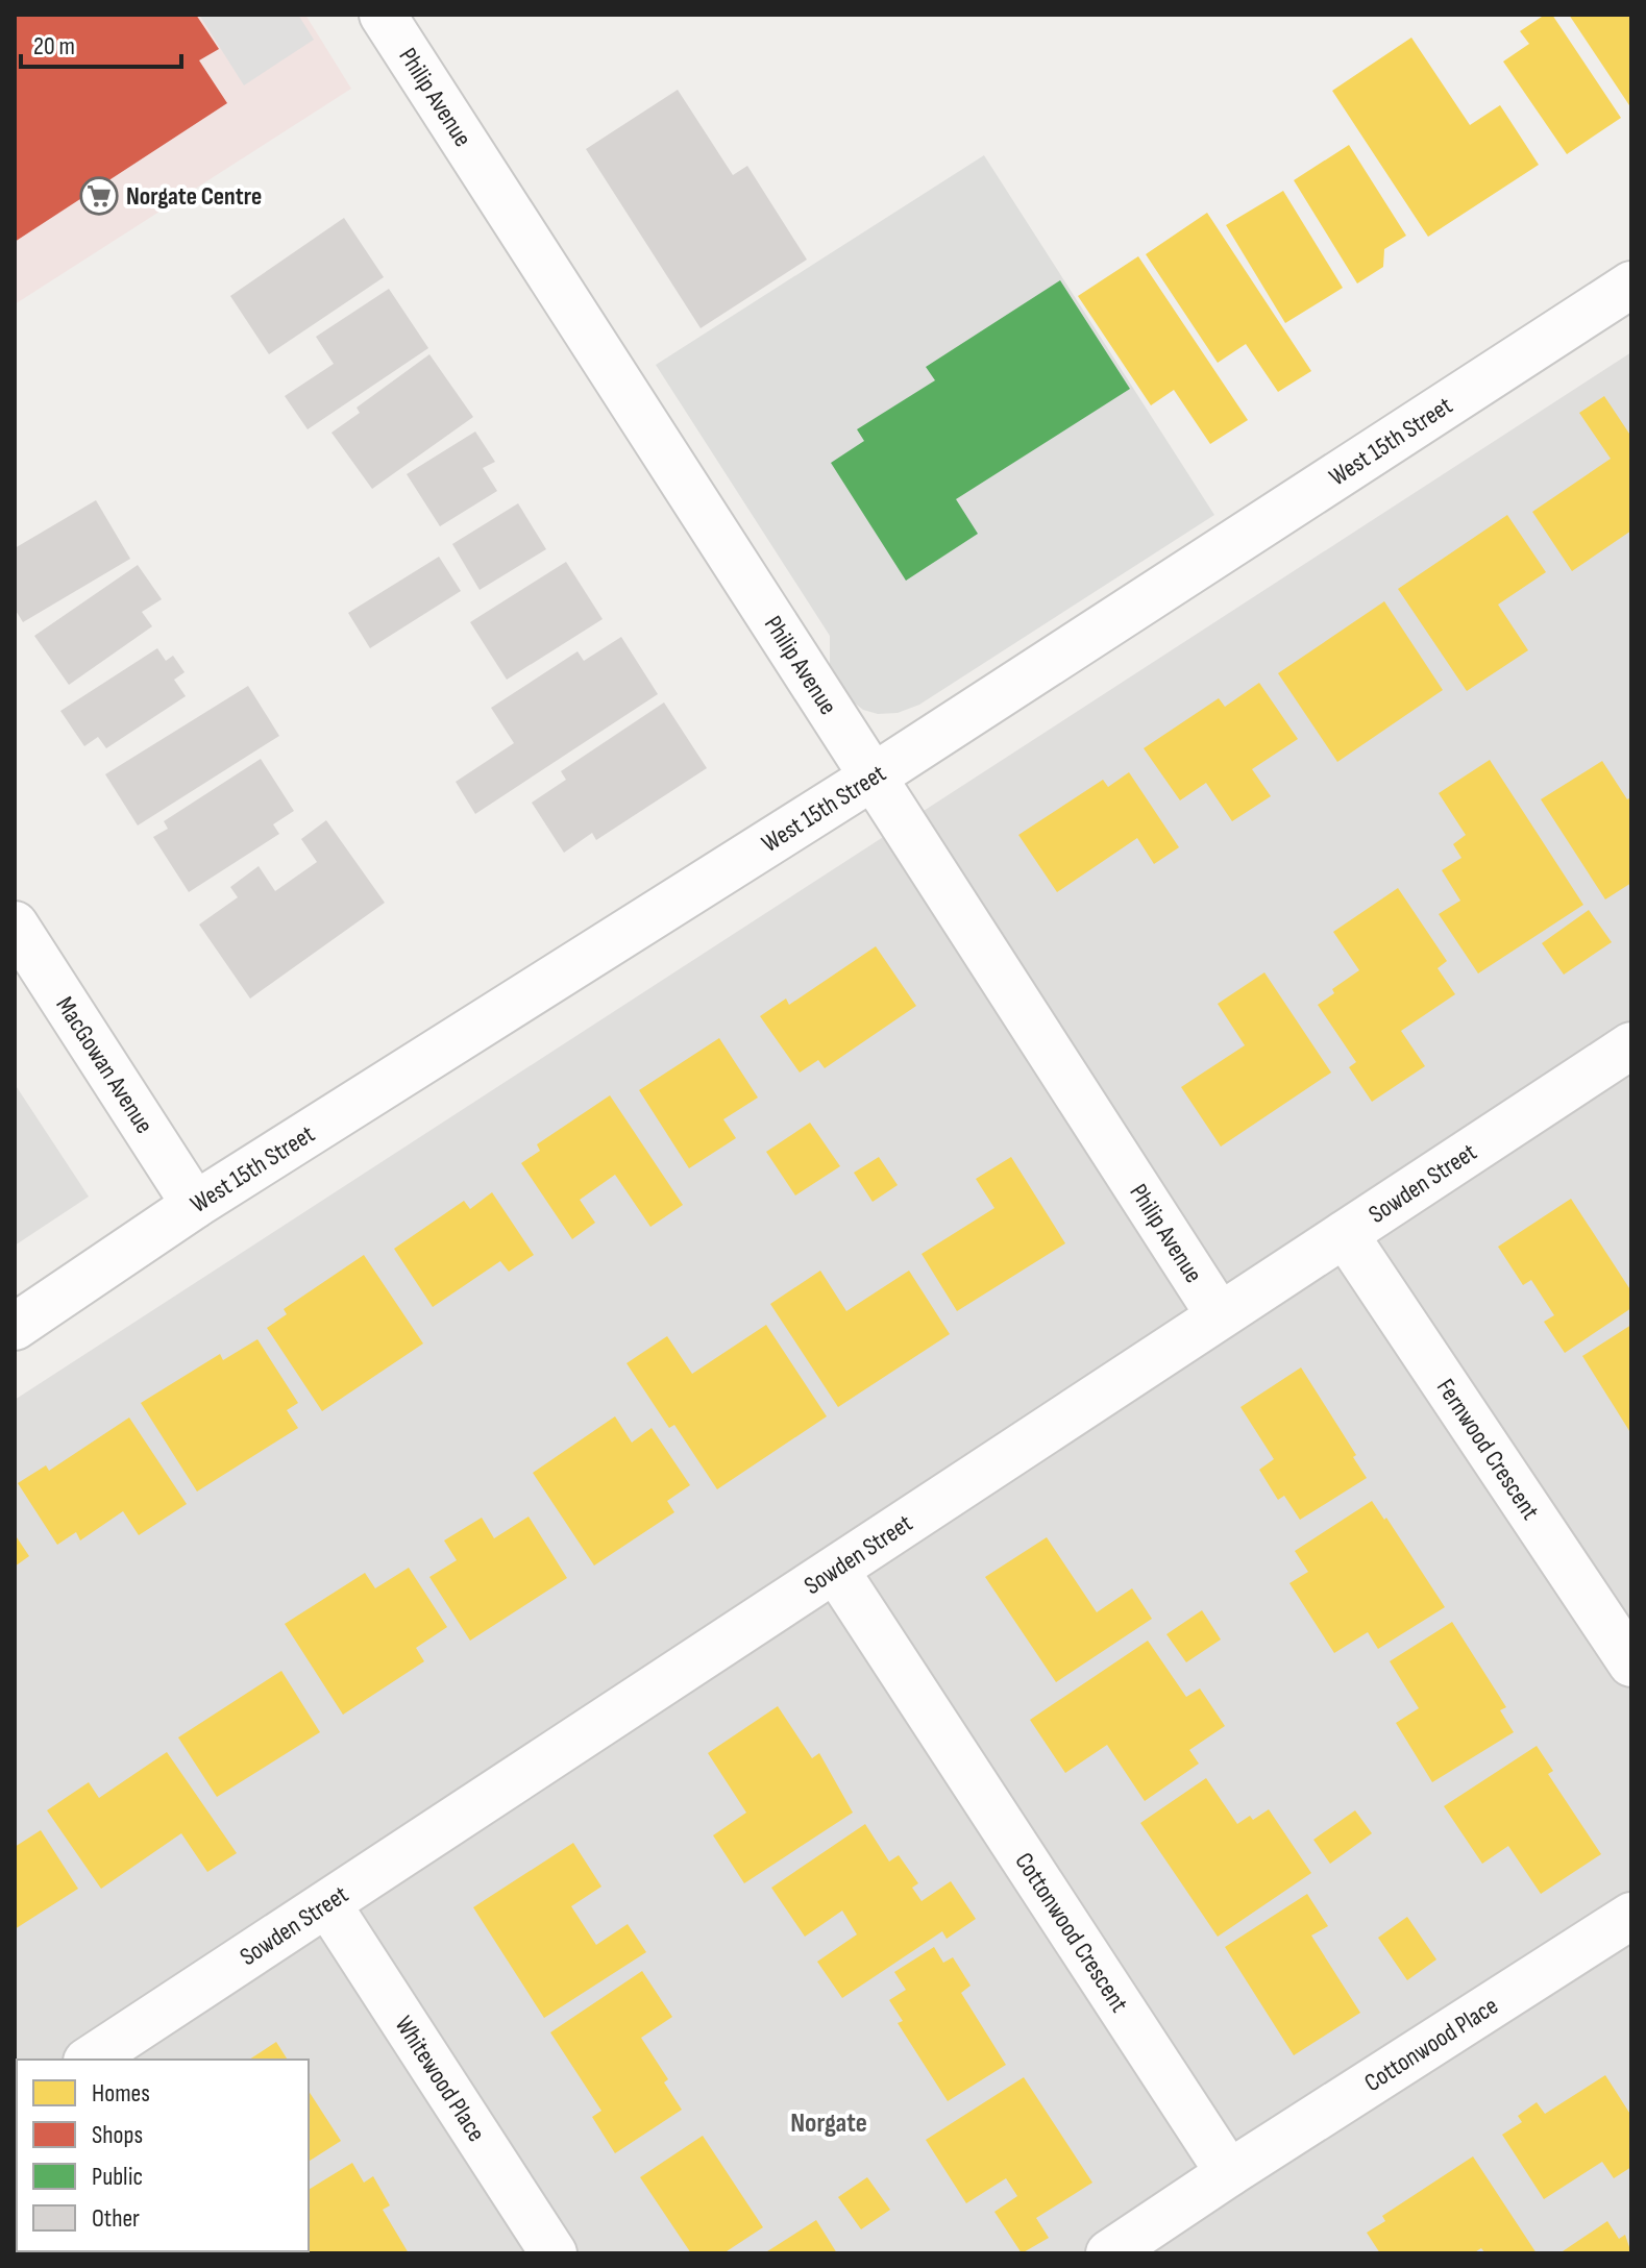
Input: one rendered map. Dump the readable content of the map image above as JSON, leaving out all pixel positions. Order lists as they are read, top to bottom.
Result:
{
  "streets": {
    "street": [
      "Philip Avenue",
      "West 15th Street",
      "MacGowan Avenue",
      "Sowden Street",
      "Fernwood Crescent",
      "Cottonwood Crescent",
      "Cottonwood Place",
      "Whitewood Place"
    ]
  },
  "crossings": [
    ["Philip Avenue", "West 15th Street"],
    ["Philip Avenue", "Sowden Street"],
    ["West 15th Street", "MacGowan Avenue"],
    ["Sowden Street", "Fernwood Crescent"],
    ["Sowden Street", "Cottonwood Crescent"],
    ["Sowden Street", "Whitewood Place"],
    ["Cottonwood Crescent", "Cottonwood Place"]
  ],
  "districts": ["Norgate"],
  "places": {
    "supermarket": ["Norgate Centre"]
  },
  "legend": [
    "Homes",
    "Shops",
    "Public",
    "Other"
  ],
  "scale_bar": "20 m"
}
